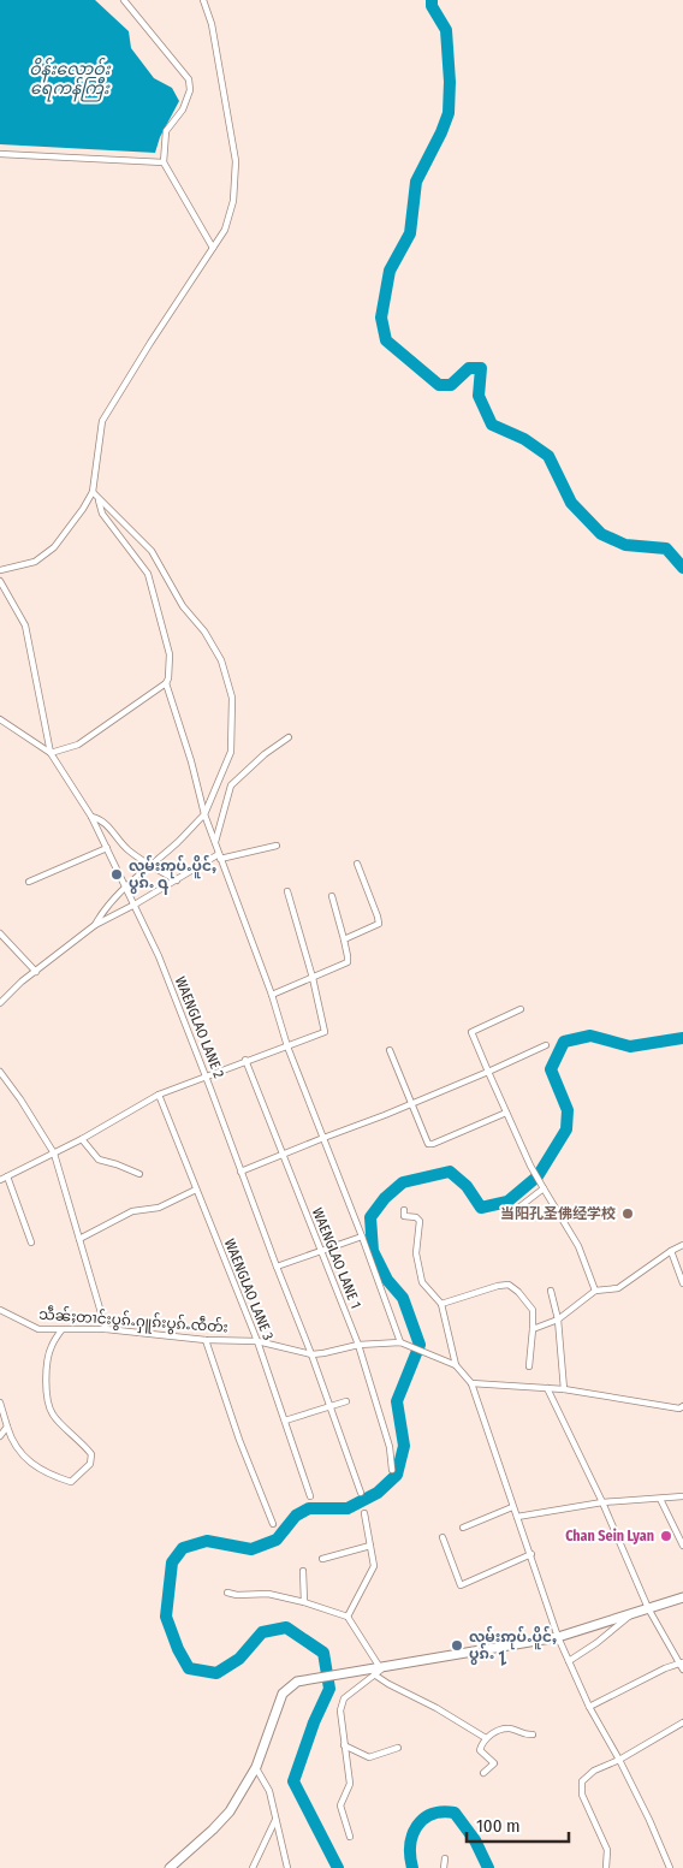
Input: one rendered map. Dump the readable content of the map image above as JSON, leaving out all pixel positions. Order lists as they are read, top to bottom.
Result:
{
  "streets": {
    "street": [
      "WAENGLAO LANE 2",
      "WAENGLAO LANE 1",
      "WAENGLAO LANE 3",
      "သဵၼ်ႈတၢင်းပွၵ်ႉႁူၵ်းပွၵ်ႉၸဵတ်း"
    ]
  },
  "crossings": [
    ["WAENGLAO LANE 2", "သဵၼ်ႈတၢင်းပွၵ်ႉႁူၵ်းပွၵ်ႉၸဵတ်း"],
    ["WAENGLAO LANE 1", "သဵၼ်ႈတၢင်းပွၵ်ႉႁူၵ်းပွၵ်ႉၸဵတ်း"],
    ["WAENGLAO LANE 3", "သဵၼ်ႈတၢင်းပွၵ်ႉႁူၵ်းပွၵ်ႉၸဵတ်း"]
  ],
  "water": ["ဝိန်းလောဝ်း ရေကန်ကြီး"],
  "places": [
    "လုမ်းဢုပ်ႉပိူင်ႇ ပွၵ်ႉ ႖",
    "当阳孔圣佛经学校",
    "Chan Sein Lyan",
    "လုမ်းဢုပ်ႉပိူင်ႇ ပွၵ်ႉ ႑"
  ],
  "scale_bar": "100 m"
}
